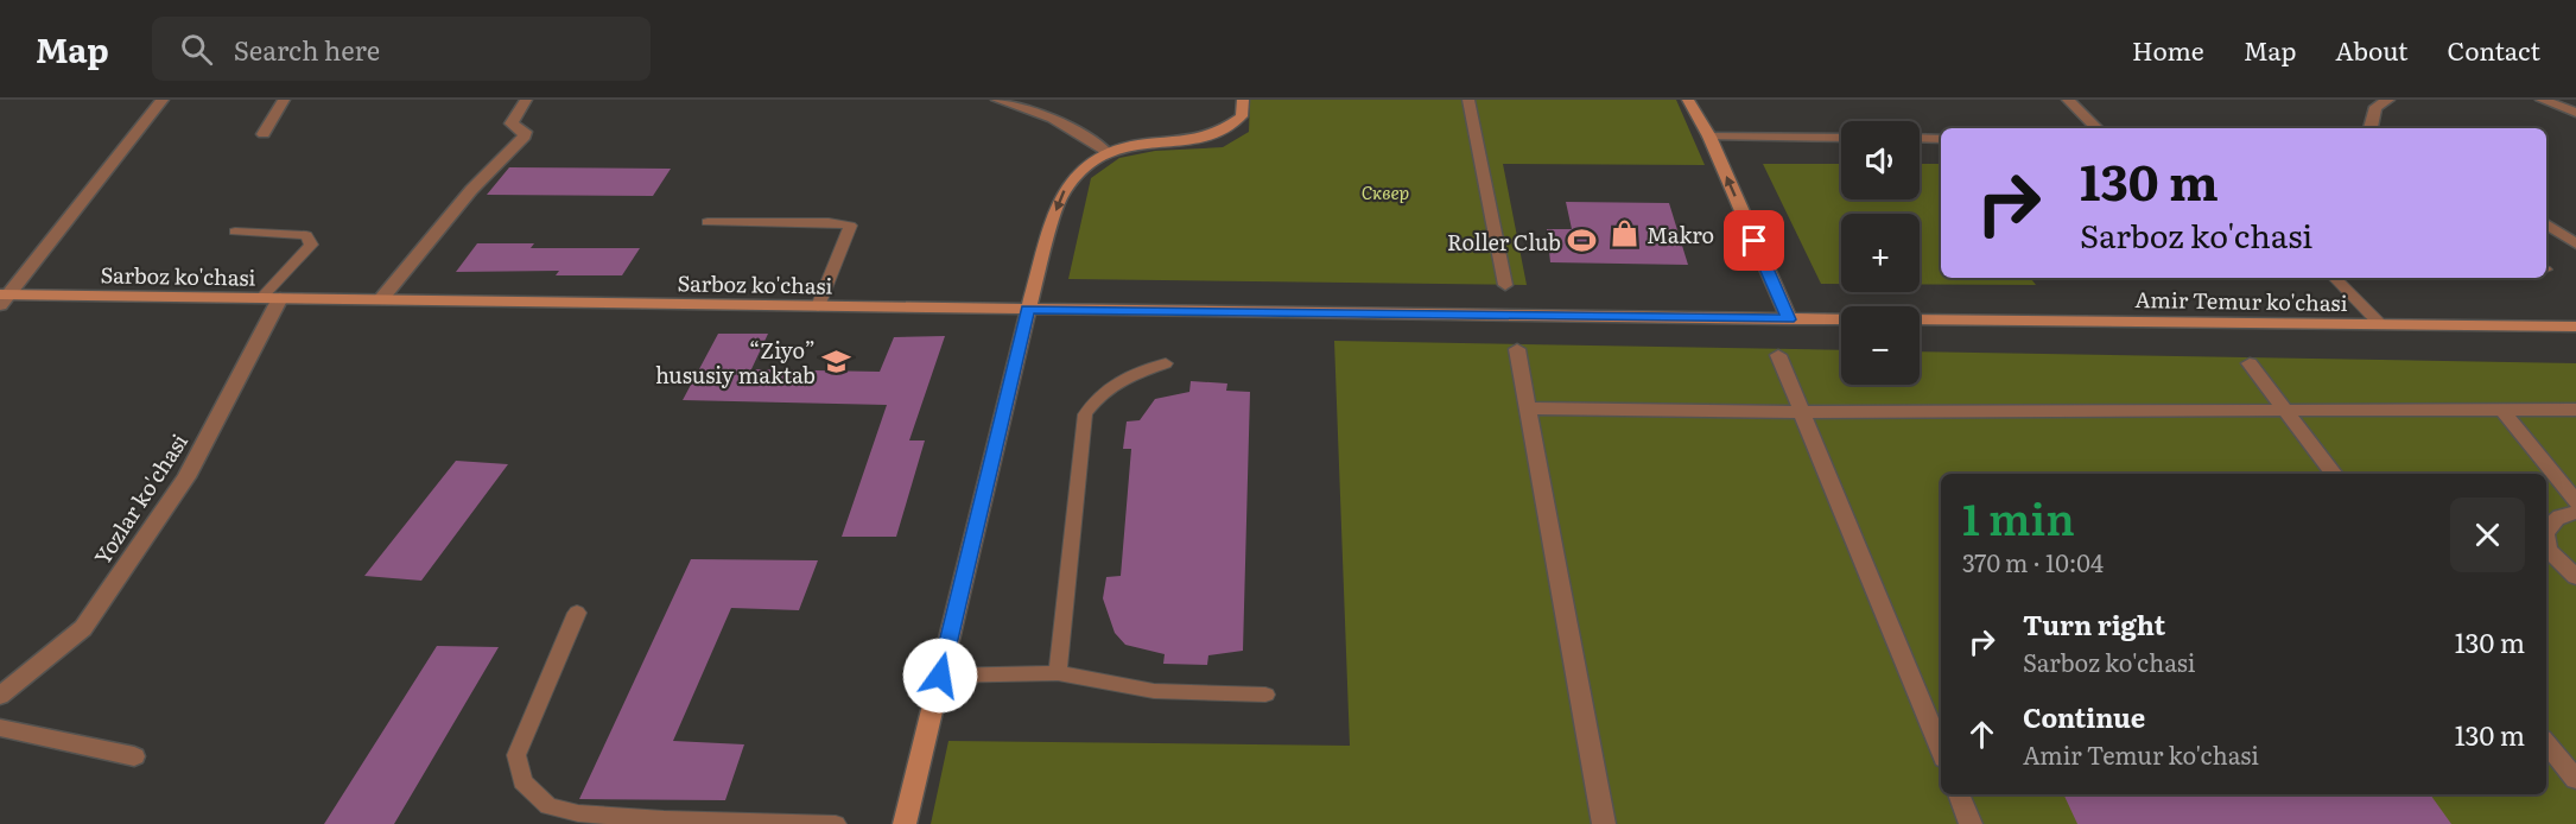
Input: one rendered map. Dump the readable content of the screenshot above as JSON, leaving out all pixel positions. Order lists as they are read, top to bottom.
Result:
{
  "streets": {
    "main road": ["Sarboz ko'chasi", "Amir Temur ko'chasi"],
    "street": ["Yozlar ko'chasi"]
  },
  "crossings": [
    ["Sarboz ko'chasi", "Yozlar ko'chasi"]
  ],
  "parks": ["Сквер"],
  "places": {
    "shop": ["Makro"],
    "sports": ["Roller Club"],
    "school or university": ["“Ziyo” hususiy maktab"]
  },
  "page": {
    "header": "Map",
    "search": "Search here",
    "nav": [
      "Home",
      "Map",
      "About",
      "Contact"
    ],
    "map_buttons": ["+", "−"],
    "turn": ["130 m", "Sarboz ko'chasi"],
    "heading": ["1 min", "370 m · 10:04"],
    "list": [
      {
        "name": "Turn right",
        "note": "Sarboz ko'chasi",
        "value": "130 m"
      },
      {
        "name": "Continue",
        "note": "Amir Temur ko'chasi",
        "value": "130 m"
      }
    ]
  }
}
